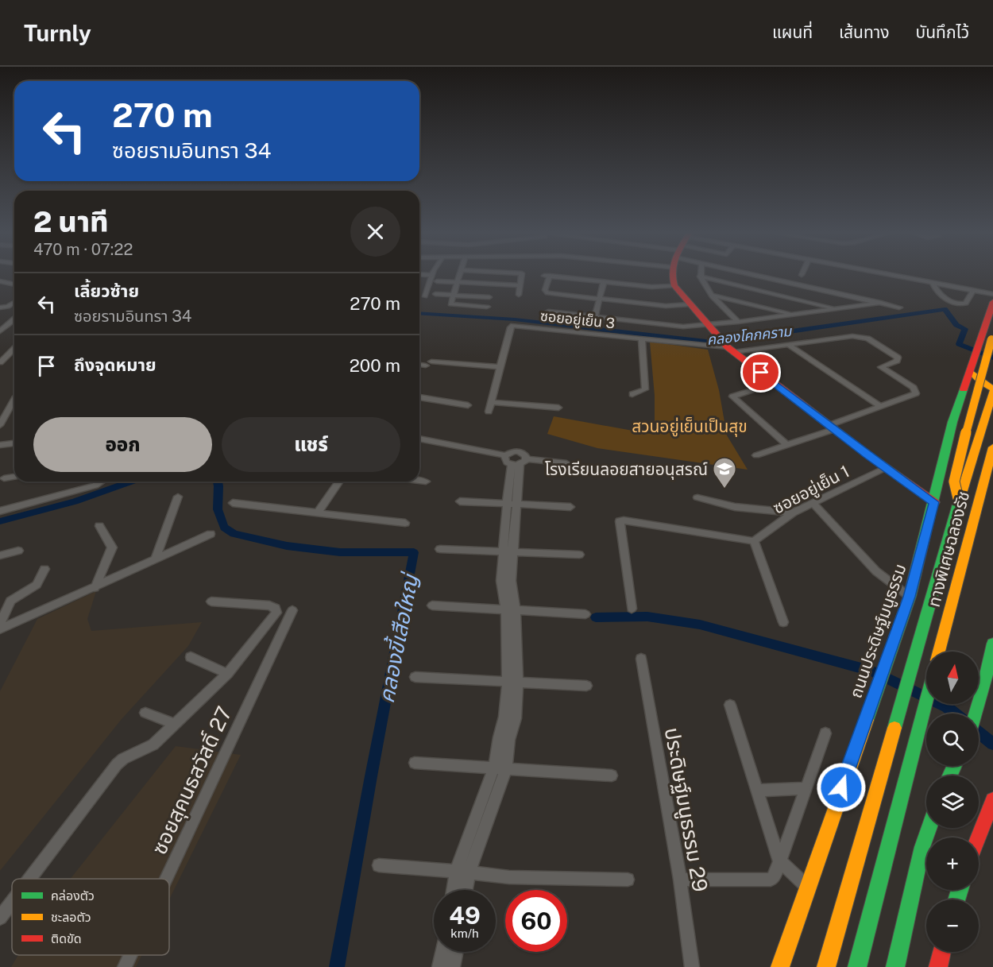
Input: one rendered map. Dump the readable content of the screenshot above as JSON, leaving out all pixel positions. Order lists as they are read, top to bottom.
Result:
{
  "streets": {
    "main road": ["ทางพิเศษฉลองรัช", "ถนนประดิษฐ์มนูธรรม"],
    "street": [
      "ซอยอยู่เย็น 3",
      "ซอยอยู่เย็น 1",
      "ซอยสุคนธสวัสดิ์ 27",
      "ประดิษฐ์มนูธรรม 29"
    ]
  },
  "water": ["คลองโคกคราม", "คลองขี้เสือใหญ่"],
  "parks": ["สวนอยู่เย็นเป็นสุข"],
  "places": {
    "school or university": ["โรงเรียนลอยสายอนุสรณ์"]
  },
  "legend": ["คล่องตัว", "ชะลอตัว", "ติดขัด"],
  "north": "top",
  "page": {
    "header": "Turnly",
    "nav": ["แผนที่", "เส้นทาง", "บันทึกไว้"],
    "turn": ["270 m", "ซอยรามอินทรา 34"],
    "heading": ["2 นาที", "470 m · 07:22"],
    "list": [
      {
        "name": "เลี้ยวซ้าย",
        "note": "ซอยรามอินทรา 34",
        "value": "270 m"
      },
      {
        "name": "ถึงจุดหมาย",
        "value": "200 m"
      }
    ],
    "buttons": ["ออก", "แชร์"],
    "map_buttons": ["+", "−"],
    "speed": "49 km/h",
    "limit": "60"
  }
}
